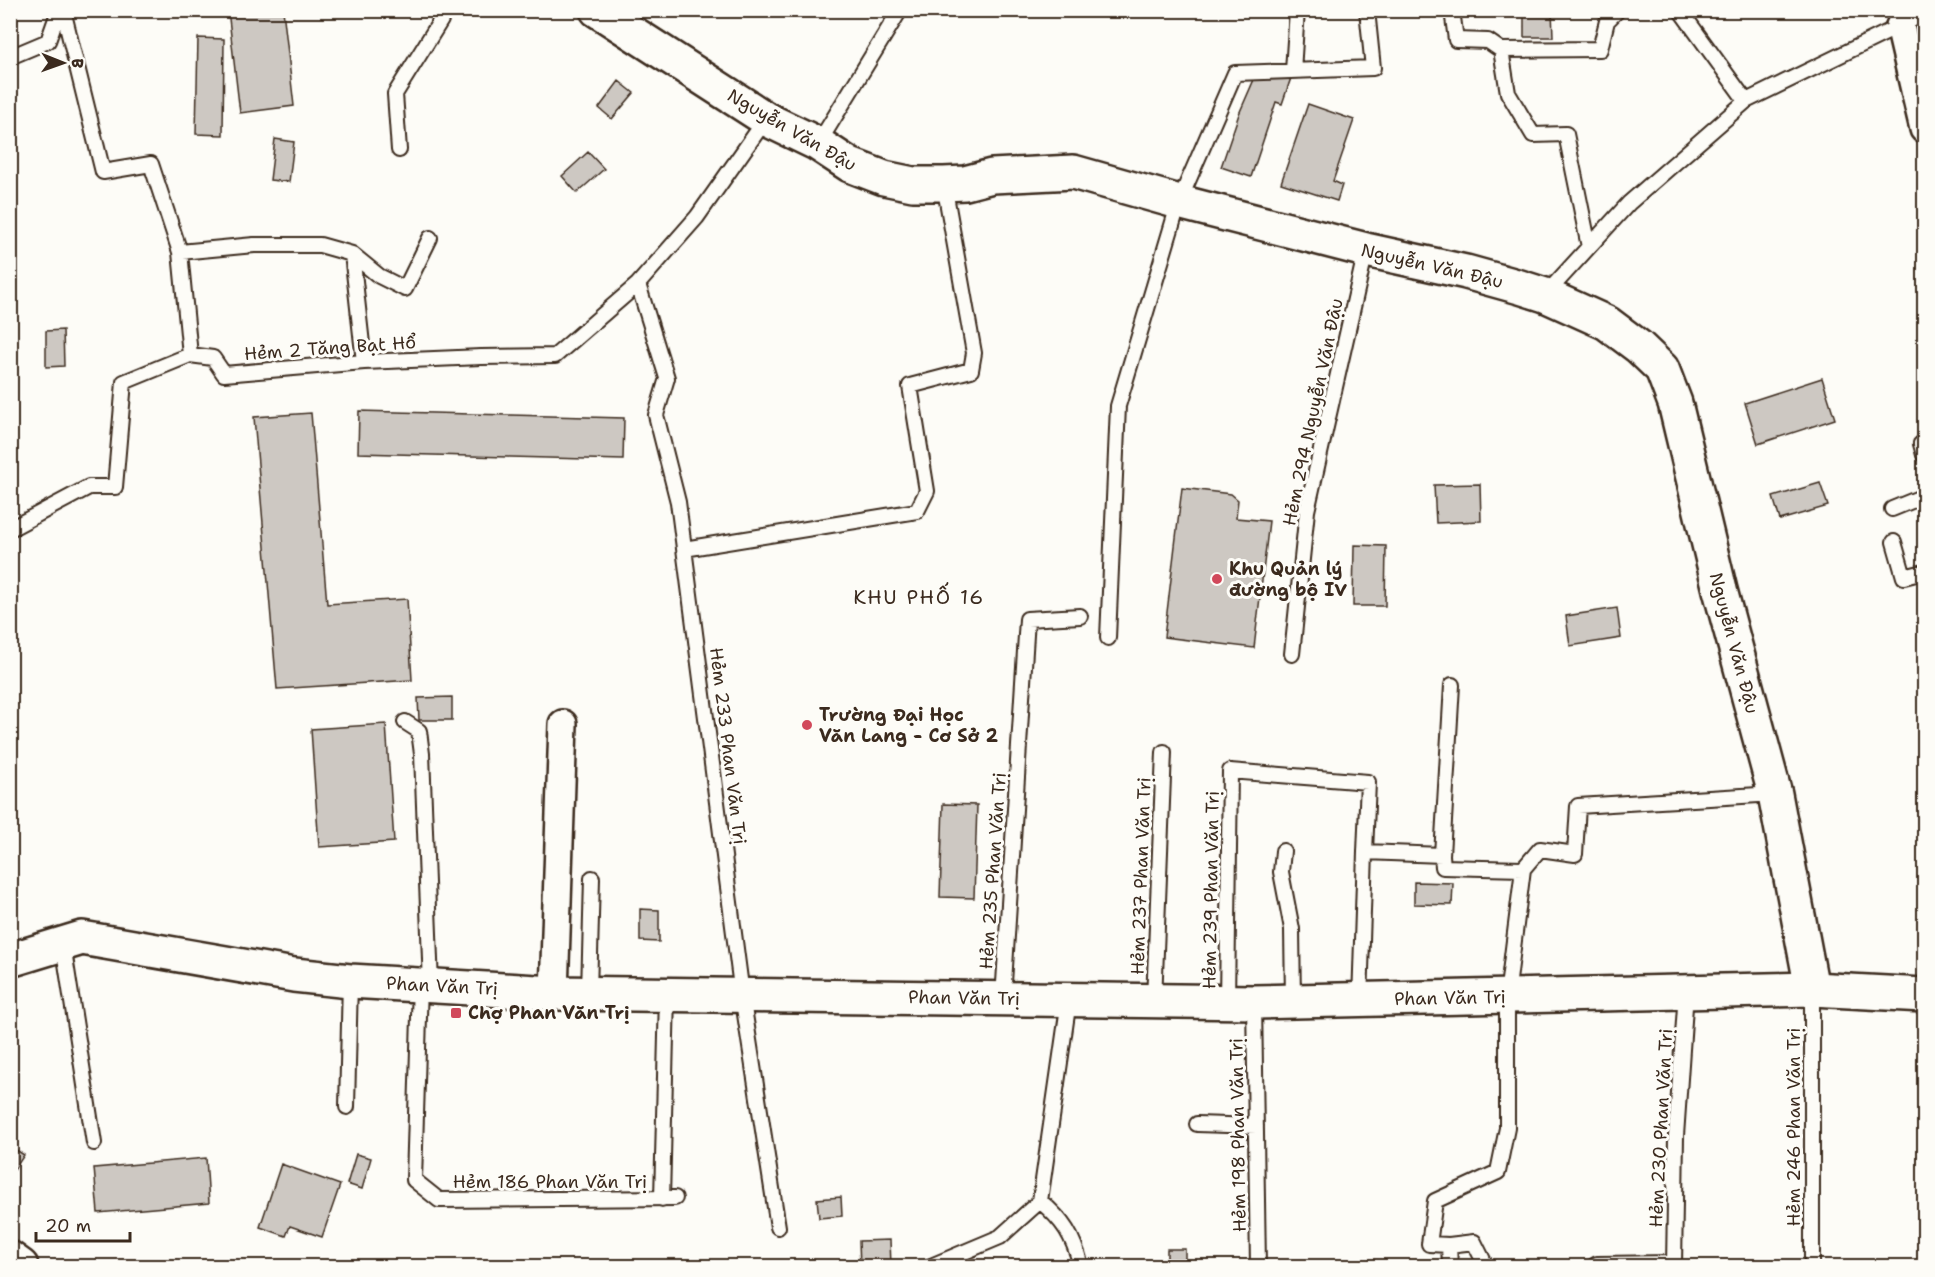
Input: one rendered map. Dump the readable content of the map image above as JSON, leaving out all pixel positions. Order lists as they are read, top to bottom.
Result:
{
  "streets": {
    "main road": ["Nguyễn Văn Đậu", "Phan Văn Trị"],
    "lane": [
      "Hẻm 2 Tăng Bạt Hổ",
      "Hẻm 294 Nguyễn Văn Đậu",
      "Hẻm 233 Phan Văn Trị",
      "Hẻm 235 Phan Văn Trị",
      "Hẻm 237 Phan Văn Trị",
      "Hẻm 239 Phan Văn Trị",
      "Hẻm 246 Phan Văn Trị",
      "Hẻm 230 Phan Văn Trị",
      "Hẻm 198 Phan Văn Trị",
      "Hẻm 186 Phan Văn Trị"
    ]
  },
  "crossings": [
    ["Nguyễn Văn Đậu", "Hẻm 2 Tăng Bạt Hổ"],
    ["Nguyễn Văn Đậu", "Hẻm 294 Nguyễn Văn Đậu"],
    ["Nguyễn Văn Đậu", "Phan Văn Trị"],
    ["Nguyễn Văn Đậu", "Hẻm 246 Phan Văn Trị"],
    ["Hẻm 2 Tăng Bạt Hổ", "Hẻm 233 Phan Văn Trị"],
    ["Hẻm 233 Phan Văn Trị", "Phan Văn Trị"],
    ["Hẻm 235 Phan Văn Trị", "Phan Văn Trị"],
    ["Hẻm 237 Phan Văn Trị", "Phan Văn Trị"],
    ["Hẻm 239 Phan Văn Trị", "Phan Văn Trị"],
    ["Hẻm 239 Phan Văn Trị", "Hẻm 198 Phan Văn Trị"],
    ["Phan Văn Trị", "Hẻm 246 Phan Văn Trị"],
    ["Phan Văn Trị", "Hẻm 230 Phan Văn Trị"],
    ["Phan Văn Trị", "Hẻm 198 Phan Văn Trị"],
    ["Phan Văn Trị", "Hẻm 186 Phan Văn Trị"]
  ],
  "districts": ["KHU PHỐ 16"],
  "places": {
    "other": ["Khu Quản lý đường bộ IV", "Trường Đại Học Văn Lang - Cơ Sở 2"],
    "transit": ["Chợ Phan Văn Trị"]
  },
  "scale_bar": "20 m",
  "north": "right"
}
